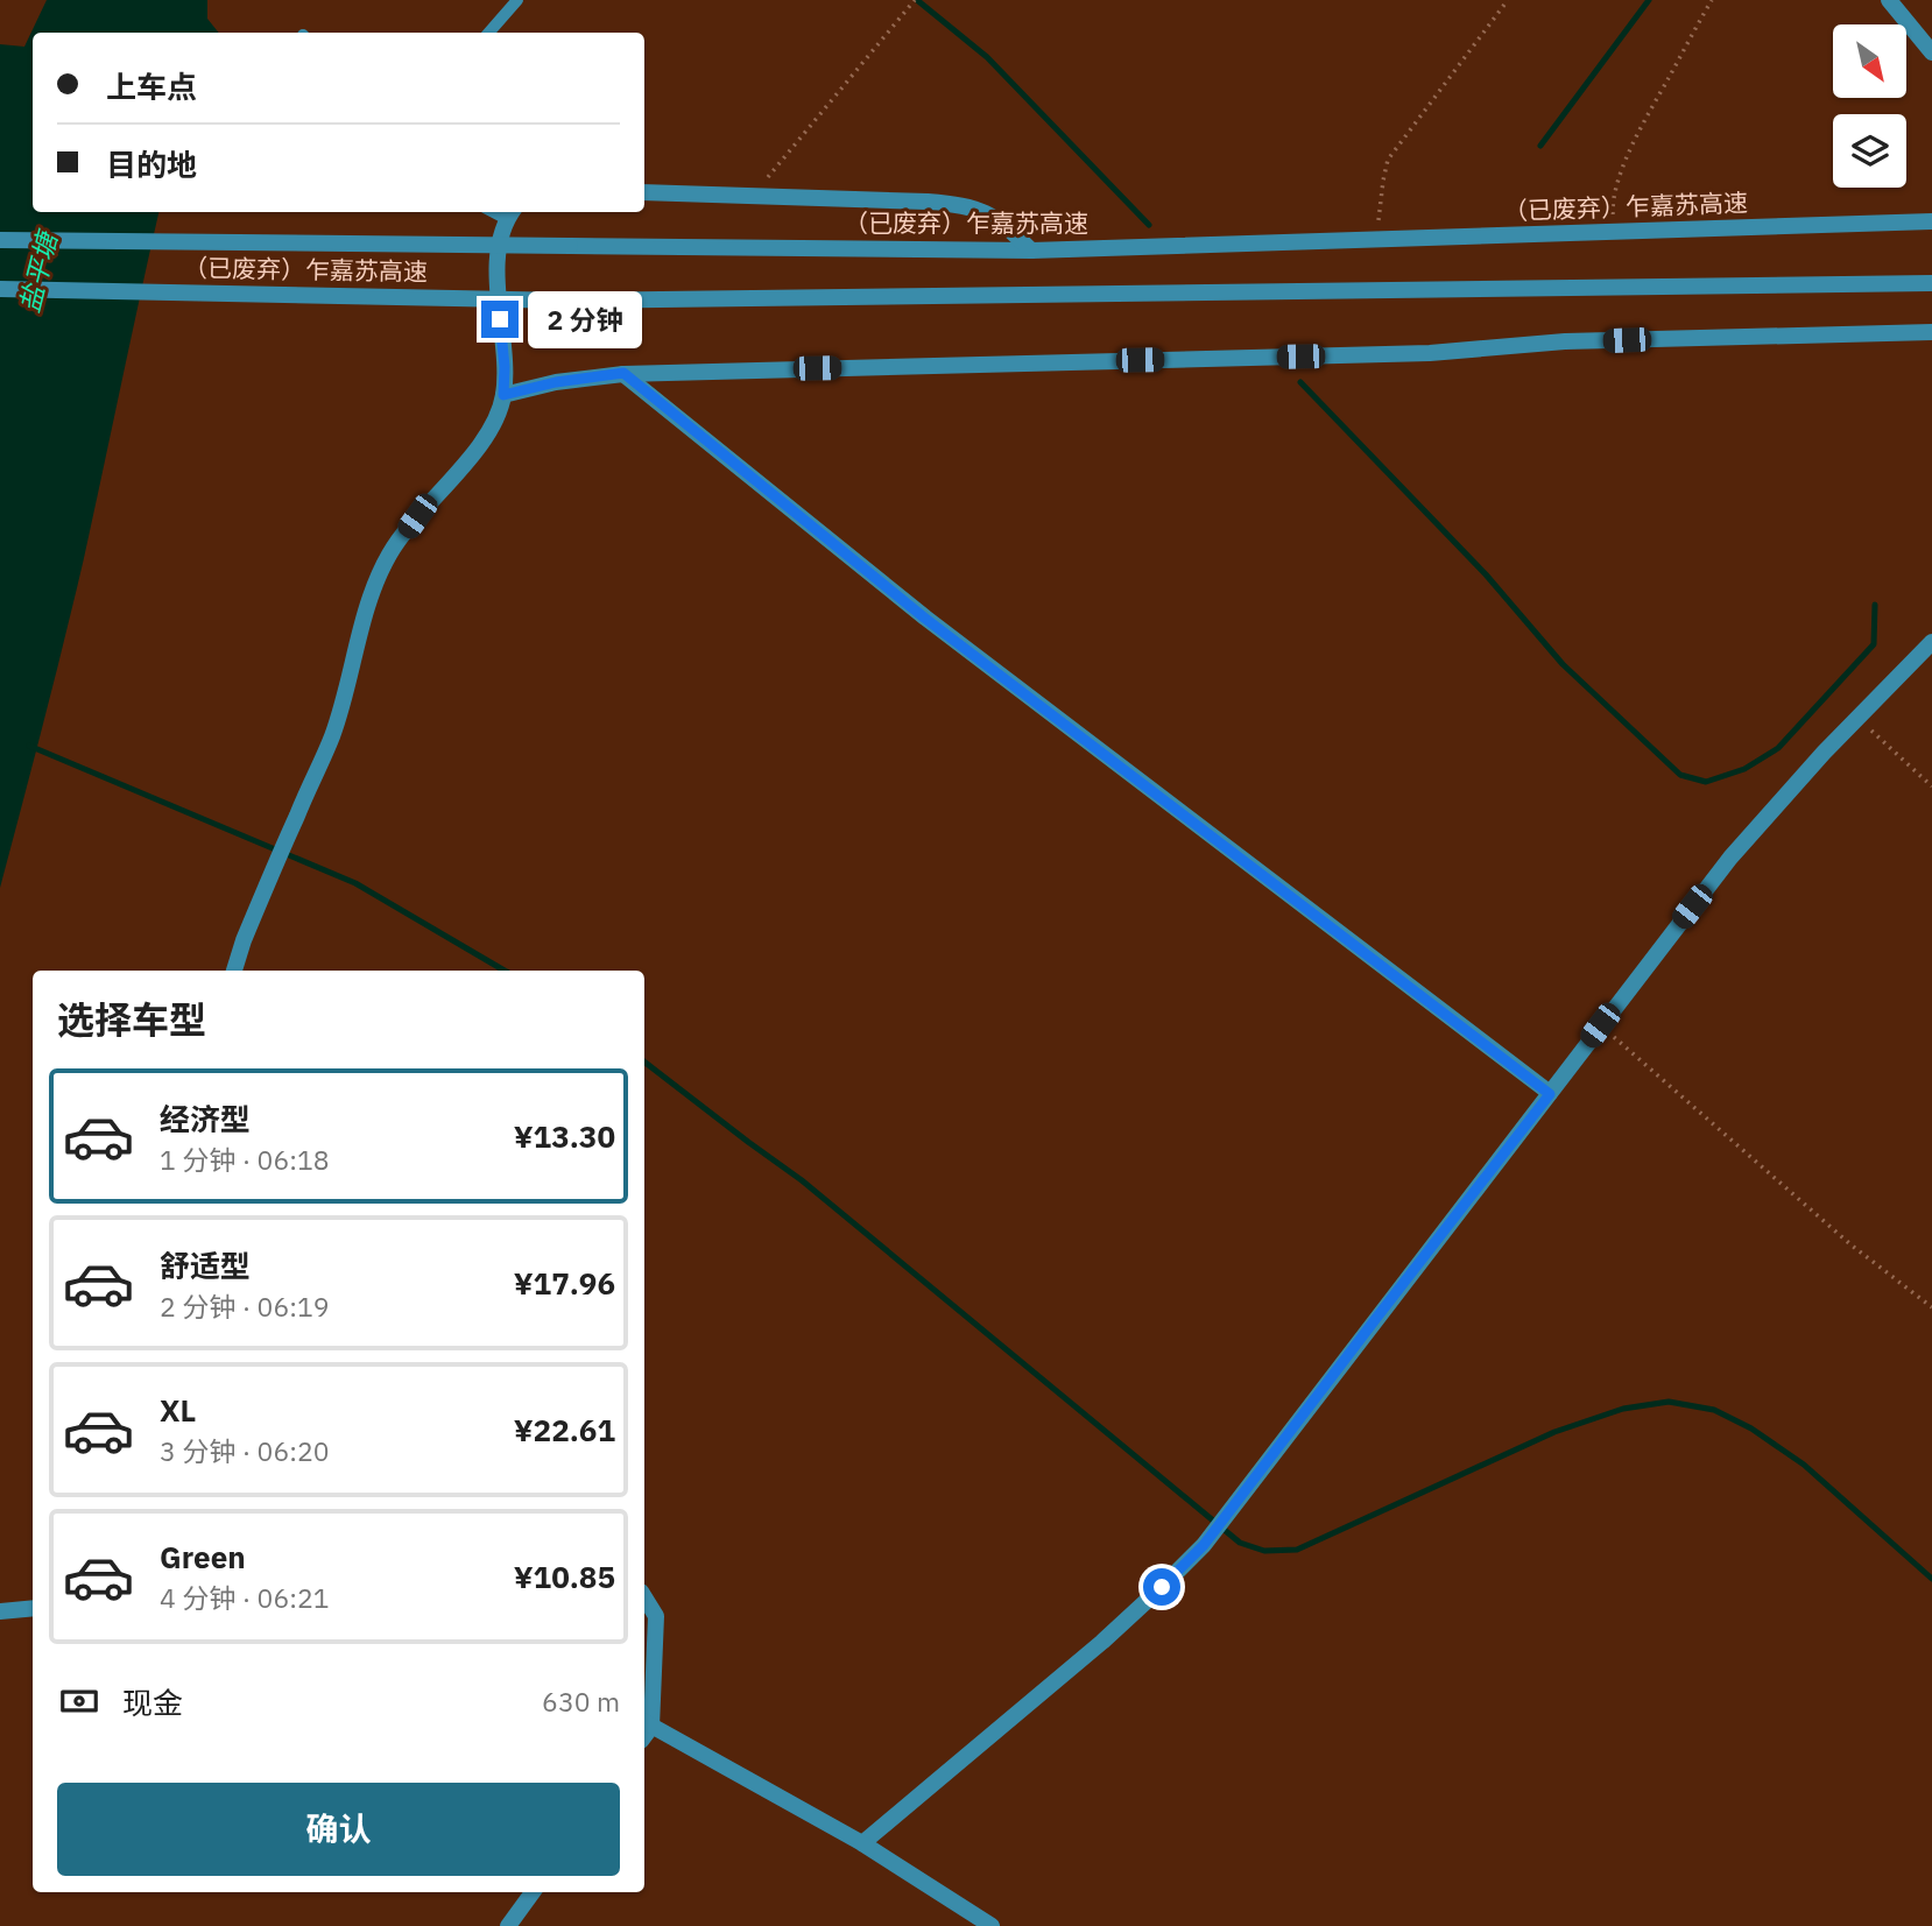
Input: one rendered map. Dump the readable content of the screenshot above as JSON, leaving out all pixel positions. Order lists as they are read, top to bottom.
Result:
{
  "streets": {
    "street": ["（已废弃）乍嘉苏高速"]
  },
  "water": ["盐平塘"],
  "north": "bottom right",
  "page": {
    "banner": ["上车点", "目的地"],
    "bubble": "2 分钟",
    "heading": "选择车型",
    "list": [
      {
        "name": "经济型",
        "note": "1 分钟 · 06:18",
        "value": "¥13.30"
      },
      {
        "name": "舒适型",
        "note": "2 分钟 · 06:19",
        "value": "¥17.96"
      },
      {
        "name": "XL",
        "note": "3 分钟 · 06:20",
        "value": "¥22.61"
      },
      {
        "name": "Green",
        "note": "4 分钟 · 06:21",
        "value": "¥10.85"
      }
    ],
    "pay": ["现金", "630 m"],
    "buttons": "确认"
  }
}
